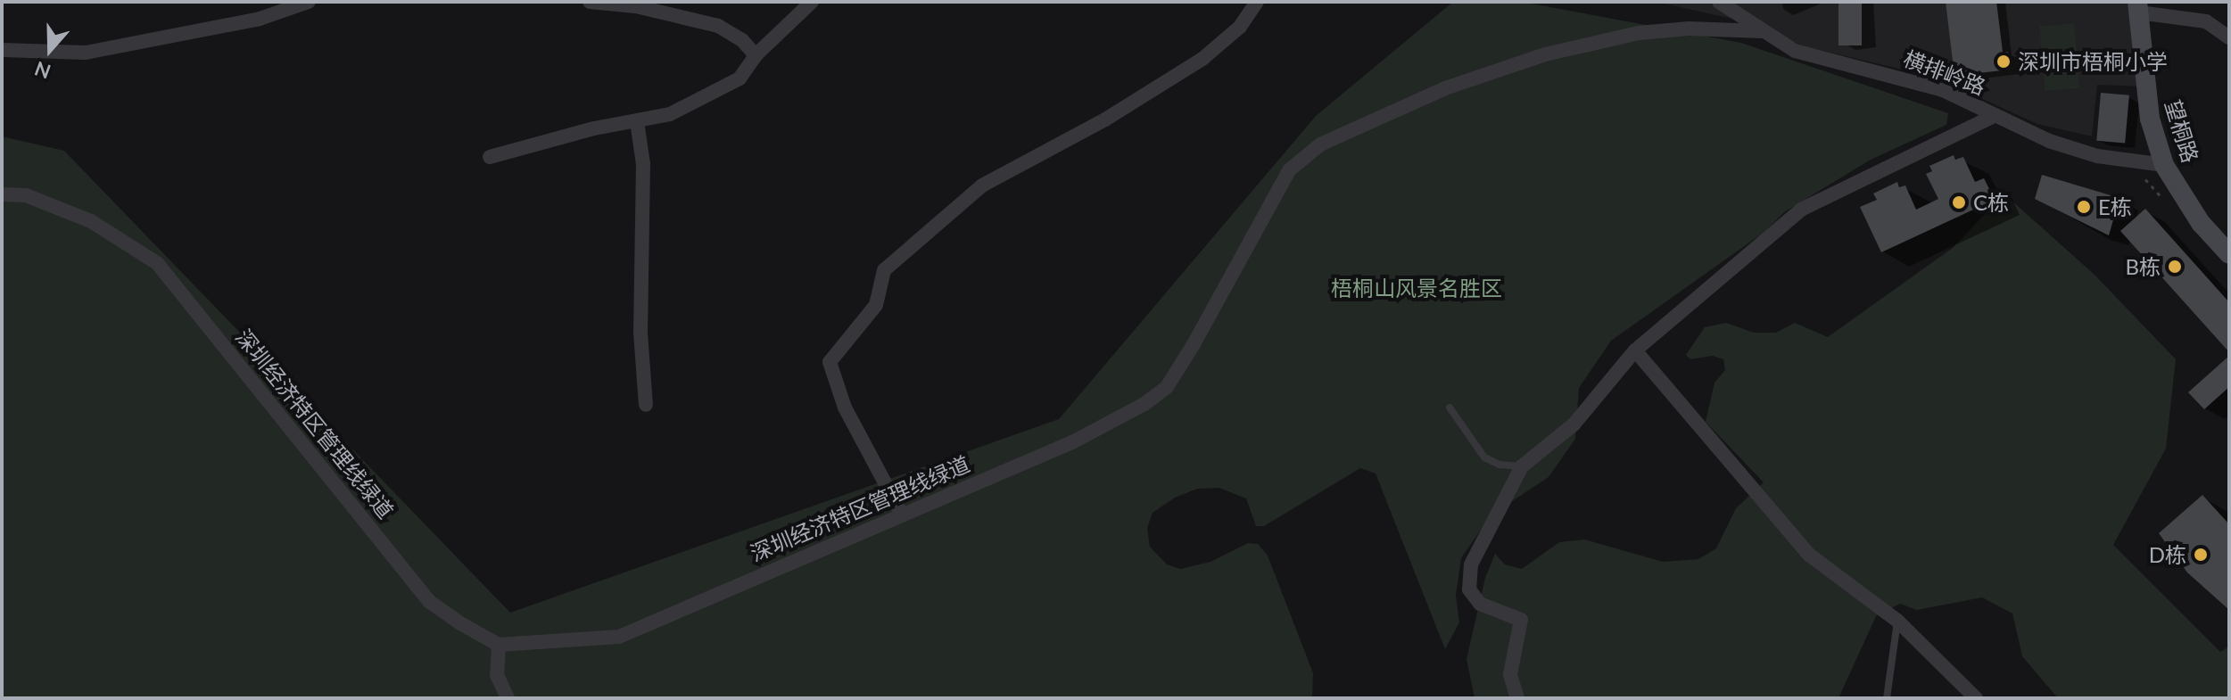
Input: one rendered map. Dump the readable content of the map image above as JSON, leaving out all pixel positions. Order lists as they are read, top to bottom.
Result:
{
  "streets": {
    "main road": ["望桐路"],
    "street": ["横排岭路", "深圳经济特区管理线绿道"]
  },
  "crossings": [
    ["横排岭路", "望桐路"],
    ["横排岭路", "深圳经济特区管理线绿道"]
  ],
  "parks": ["梧桐山风景名胜区"],
  "places": [
    "深圳市梧桐小学",
    "C栋",
    "E栋",
    "B栋",
    "D栋"
  ],
  "north": "bottom"
}
